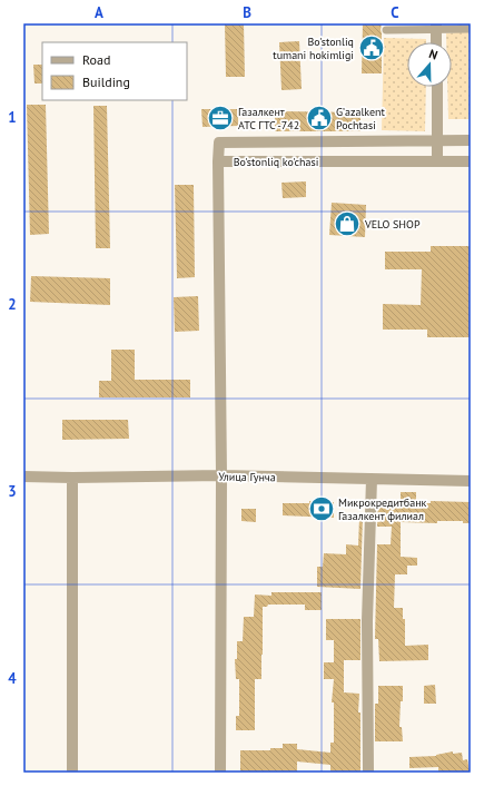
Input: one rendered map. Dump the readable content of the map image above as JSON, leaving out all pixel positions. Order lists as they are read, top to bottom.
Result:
{
  "streets": {
    "street": ["Bo'stonliq ko'chasi", "Улица Гунча"]
  },
  "places": {
    "public building": ["Bo'stonliq tumani hokimligi", "Gʼazalkent Pochtasi"],
    "office": ["Газалкент АТС ГТС -742"],
    "shop": ["VELO SHOP"],
    "bank": ["Микрокредитбанк Газалкент филиал"]
  },
  "legend": ["Road", "Building"],
  "north": "top",
  "grid": {
    "columns": ["A", "B", "C"],
    "rows": [
      "1",
      "2",
      "3",
      "4"
    ]
  }
}
